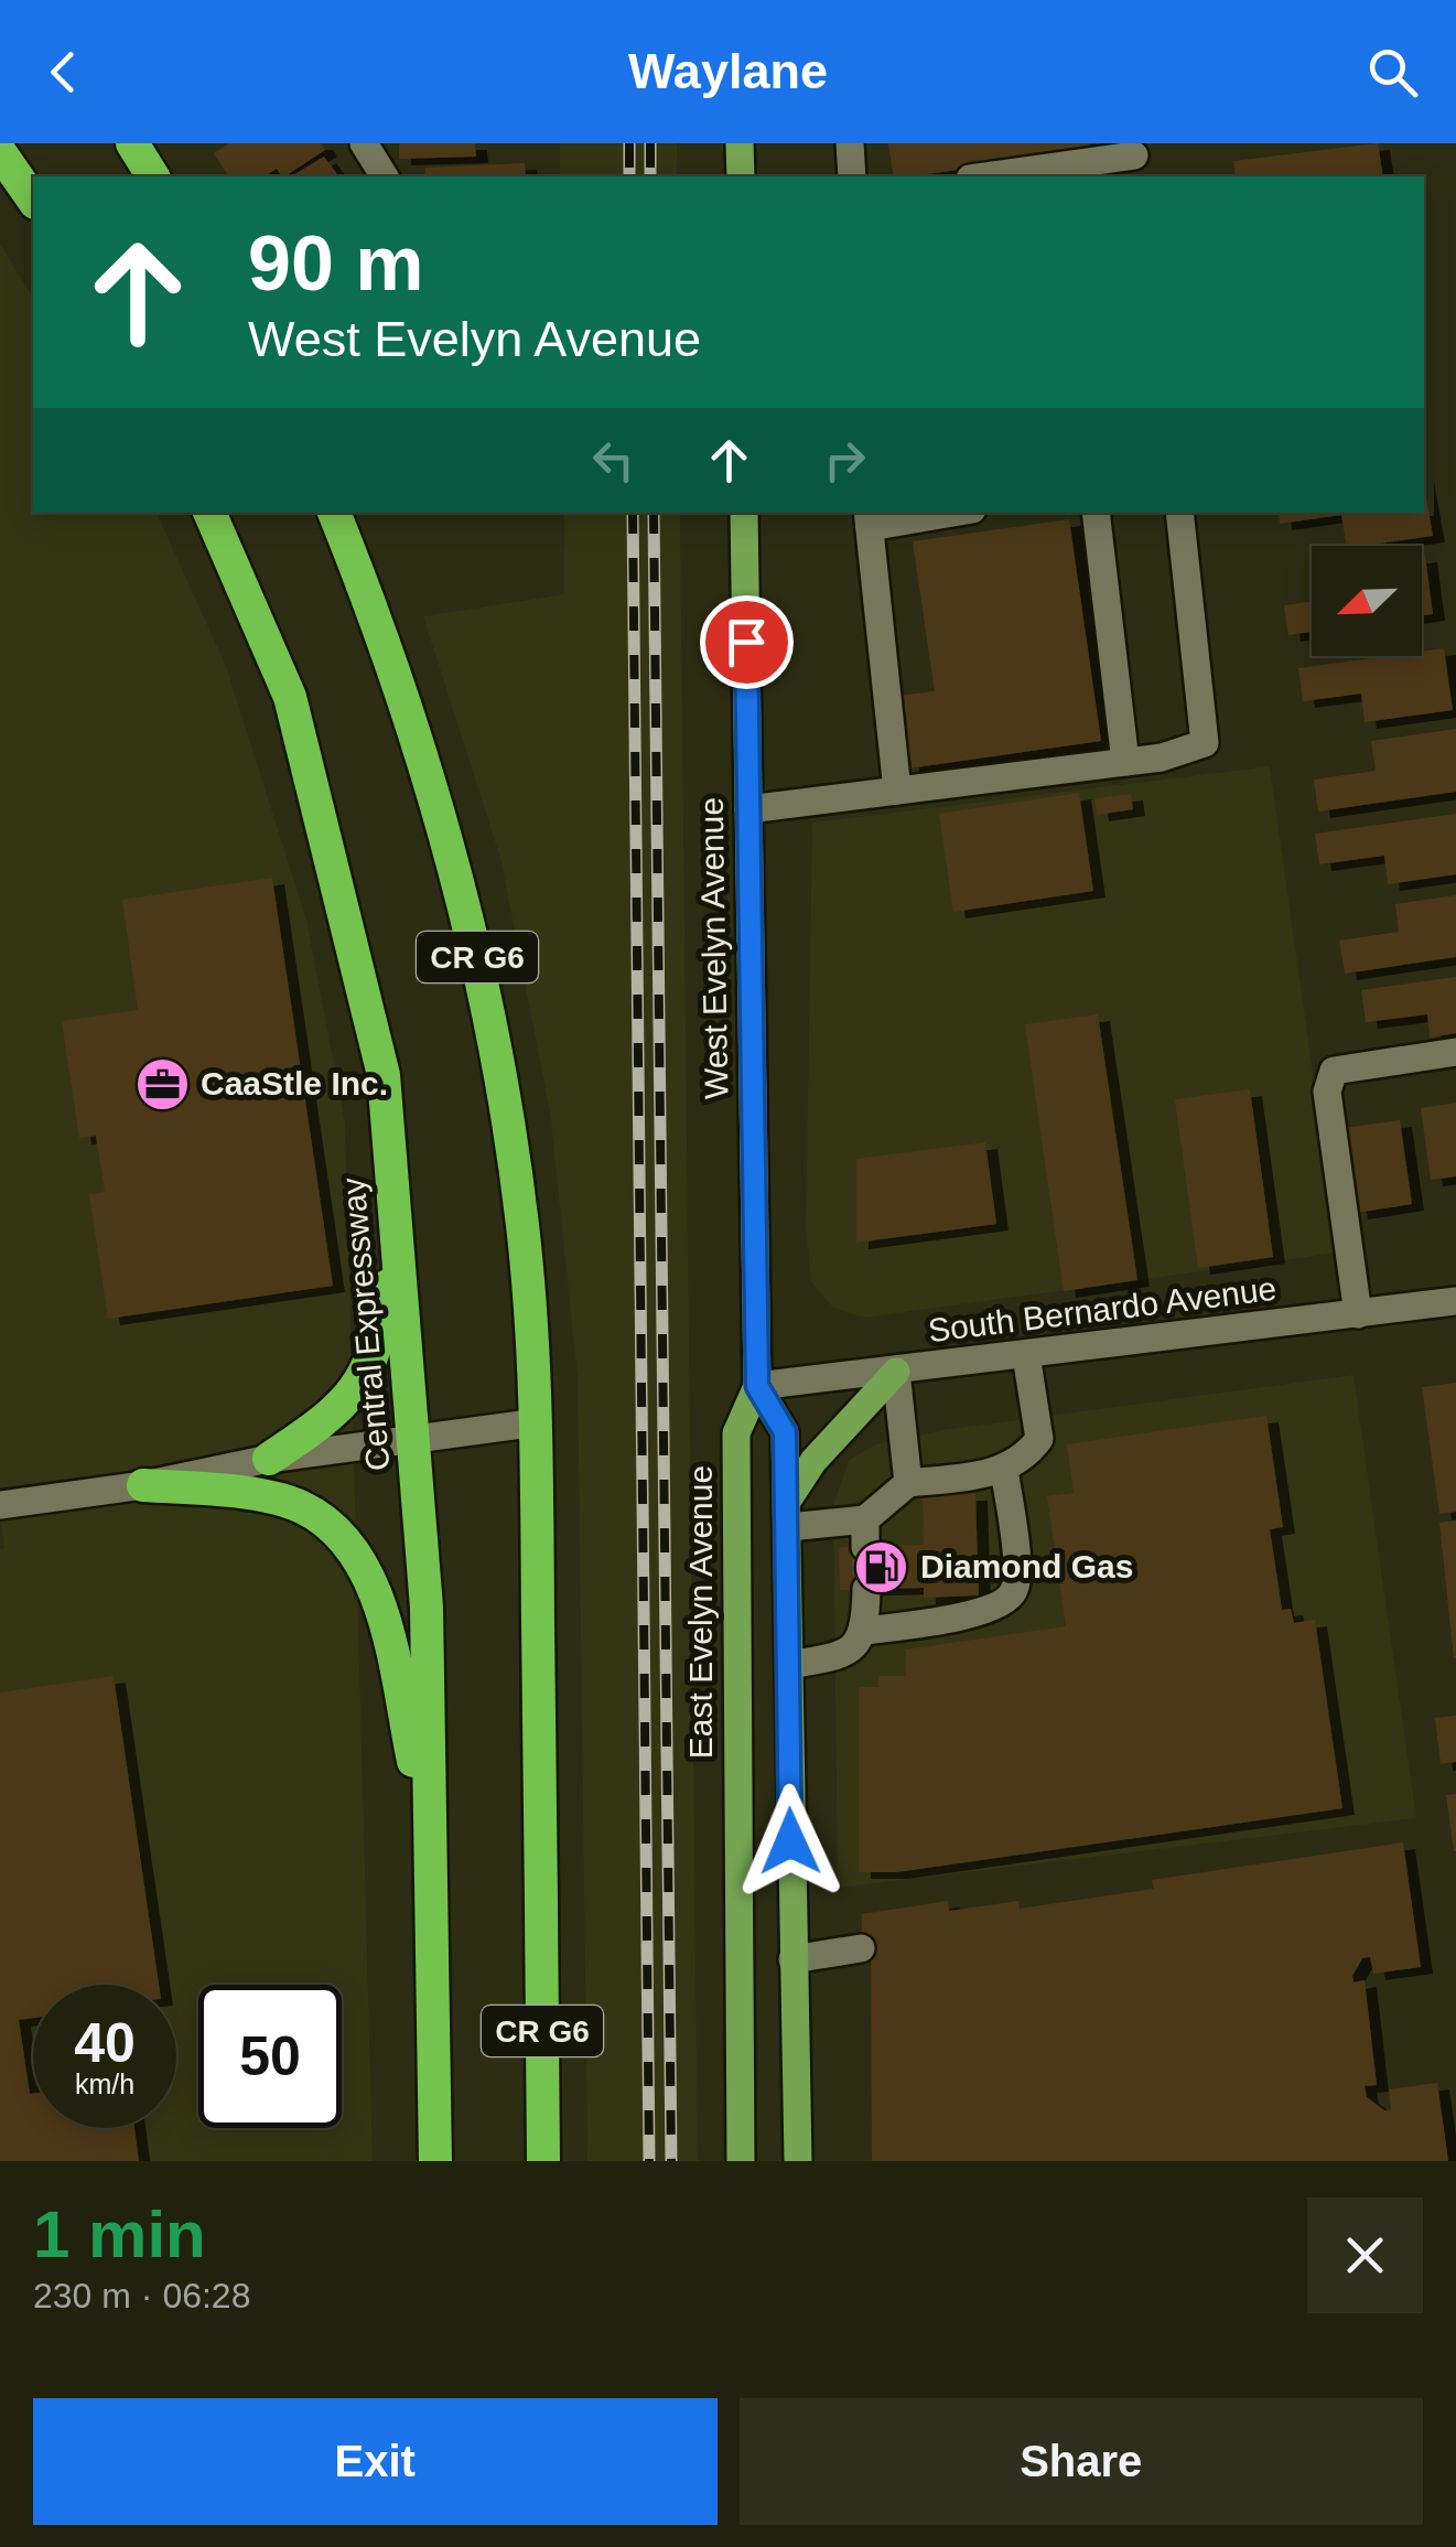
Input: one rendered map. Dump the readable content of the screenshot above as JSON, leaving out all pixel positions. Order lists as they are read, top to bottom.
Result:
{
  "streets": {
    "highway": ["CR G6", "Central Expressway"],
    "main road": ["West Evelyn Avenue", "East Evelyn Avenue"],
    "street": ["South Bernardo Avenue"]
  },
  "crossings": [
    ["West Evelyn Avenue", "South Bernardo Avenue"],
    ["West Evelyn Avenue", "East Evelyn Avenue"],
    ["South Bernardo Avenue", "East Evelyn Avenue"]
  ],
  "places": {
    "office": ["CaaStle Inc."],
    "fuel station": ["Diamond Gas"]
  },
  "north": "bottom left",
  "page": {
    "header": "Waylane",
    "turn": ["90 m", "West Evelyn Avenue"],
    "speed": "40 km/h",
    "limit": "50",
    "heading": ["1 min", "230 m · 06:28"],
    "buttons": ["Exit", "Share"]
  }
}
